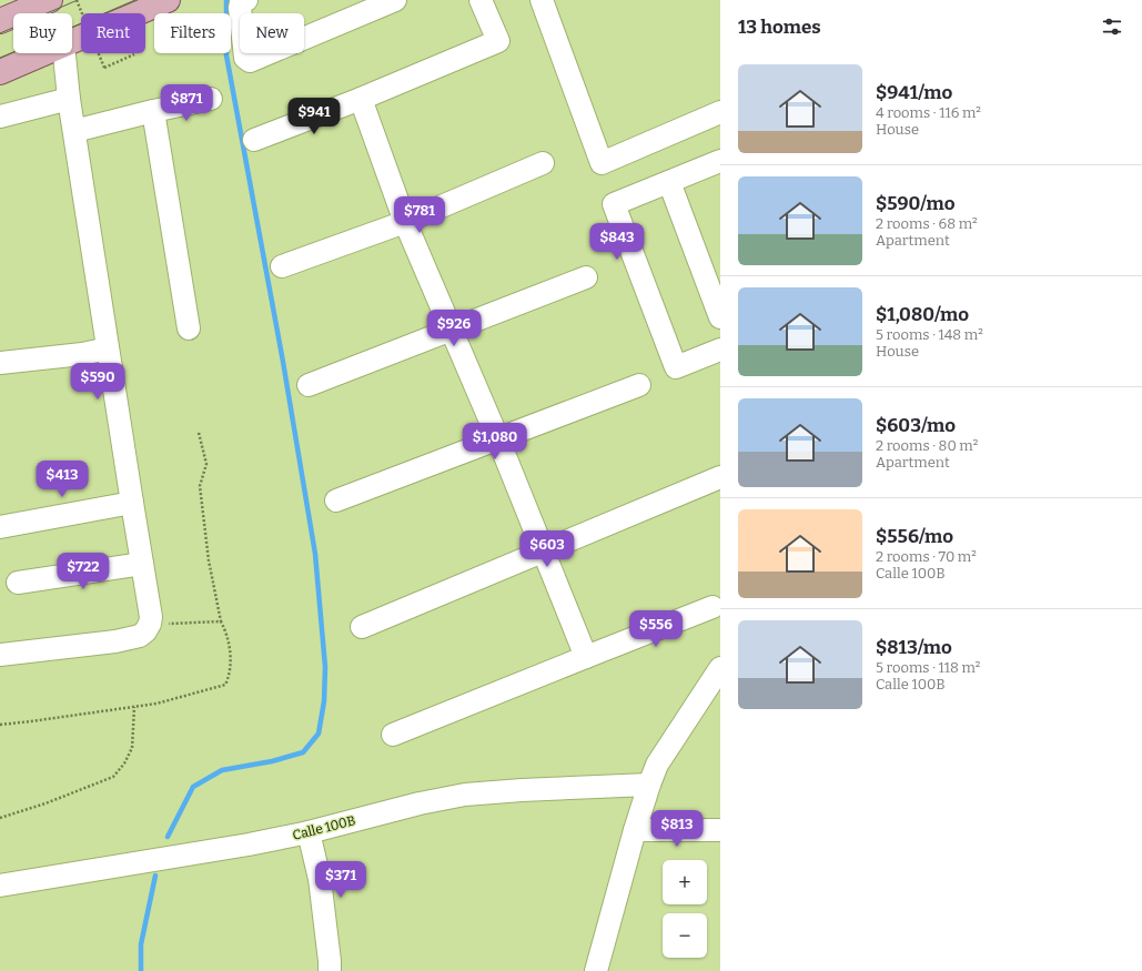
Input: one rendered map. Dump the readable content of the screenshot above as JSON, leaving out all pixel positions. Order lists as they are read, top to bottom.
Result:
{
  "streets": {
    "street": ["Calle 100B"]
  },
  "page": {
    "heading": "13 homes",
    "chip": [
      "Buy",
      "Rent",
      "Filters",
      "New"
    ],
    "list": [
      {
        "name": "$941/mo",
        "note": "4 rooms · 116 m² · House"
      },
      {
        "name": "$590/mo",
        "note": "2 rooms · 68 m² · Apartment"
      },
      {
        "name": "$1,080/mo",
        "note": "5 rooms · 148 m² · House"
      },
      {
        "name": "$603/mo",
        "note": "2 rooms · 80 m² · Apartment"
      },
      {
        "name": "$556/mo",
        "note": "2 rooms · 70 m² · Calle 100B"
      },
      {
        "name": "$813/mo",
        "note": "5 rooms · 118 m² · Calle 100B"
      }
    ],
    "price": [
      "$871",
      "$941",
      "$781",
      "$843",
      "$926",
      "$590",
      "$1,080",
      "$413",
      "$603",
      "$722",
      "$556",
      "$813",
      "$371"
    ],
    "map_buttons": ["+", "−"]
  }
}
